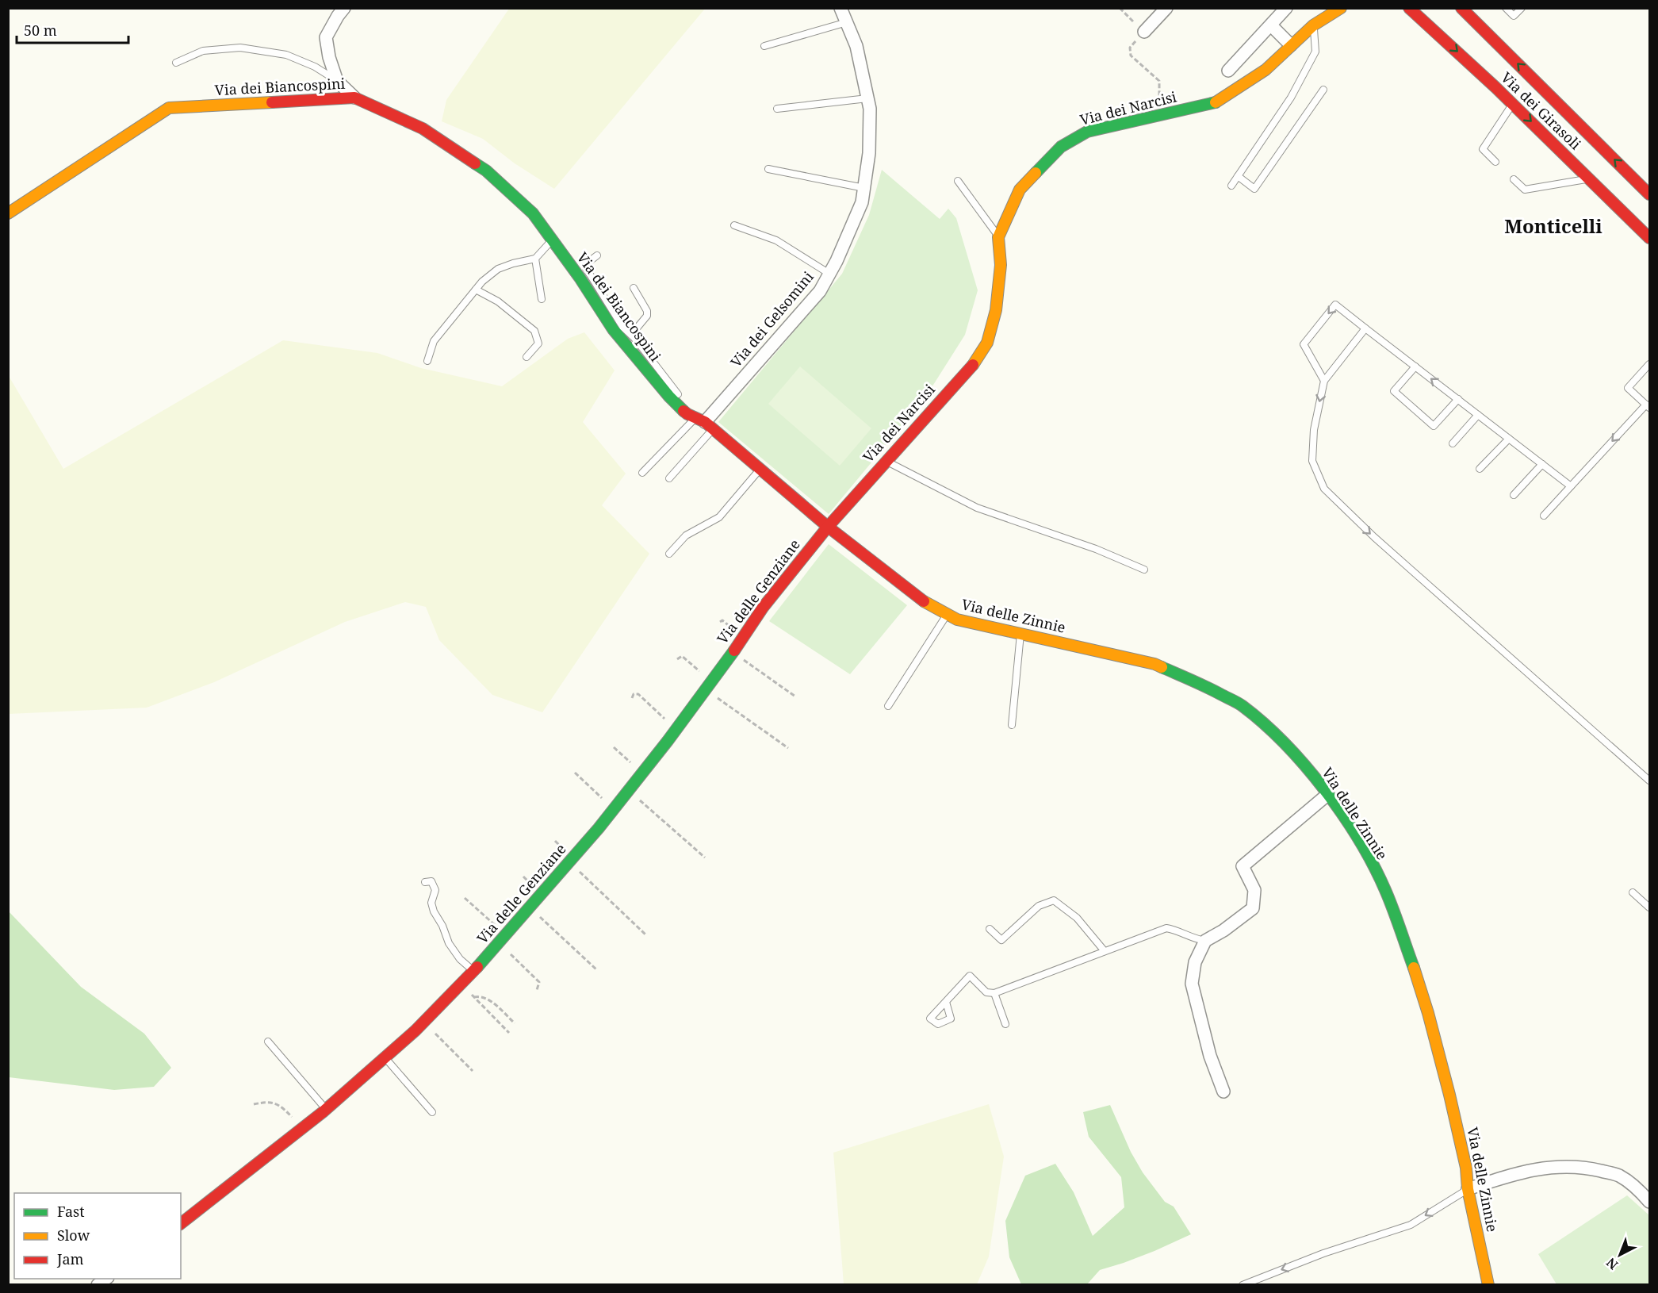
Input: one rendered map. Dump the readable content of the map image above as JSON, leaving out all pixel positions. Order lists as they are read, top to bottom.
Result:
{
  "streets": {
    "street": [
      "Via dei Biancospini",
      "Via dei Narcisi",
      "Via dei Girasoli",
      "Via dei Gelsomini",
      "Via delle Genziane",
      "Via delle Zinnie"
    ]
  },
  "crossings": [
    ["Via dei Biancospini", "Via dei Gelsomini"],
    ["Via dei Biancospini", "Via delle Zinnie"],
    ["Via dei Narcisi", "Via delle Genziane"],
    ["Via dei Narcisi", "Via delle Zinnie"],
    ["Via dei Gelsomini", "Via delle Zinnie"],
    ["Via delle Genziane", "Via delle Zinnie"]
  ],
  "districts": ["Monticelli"],
  "legend": ["Fast", "Slow", "Jam"],
  "scale_bar": "50 m",
  "north": "bottom left"
}
